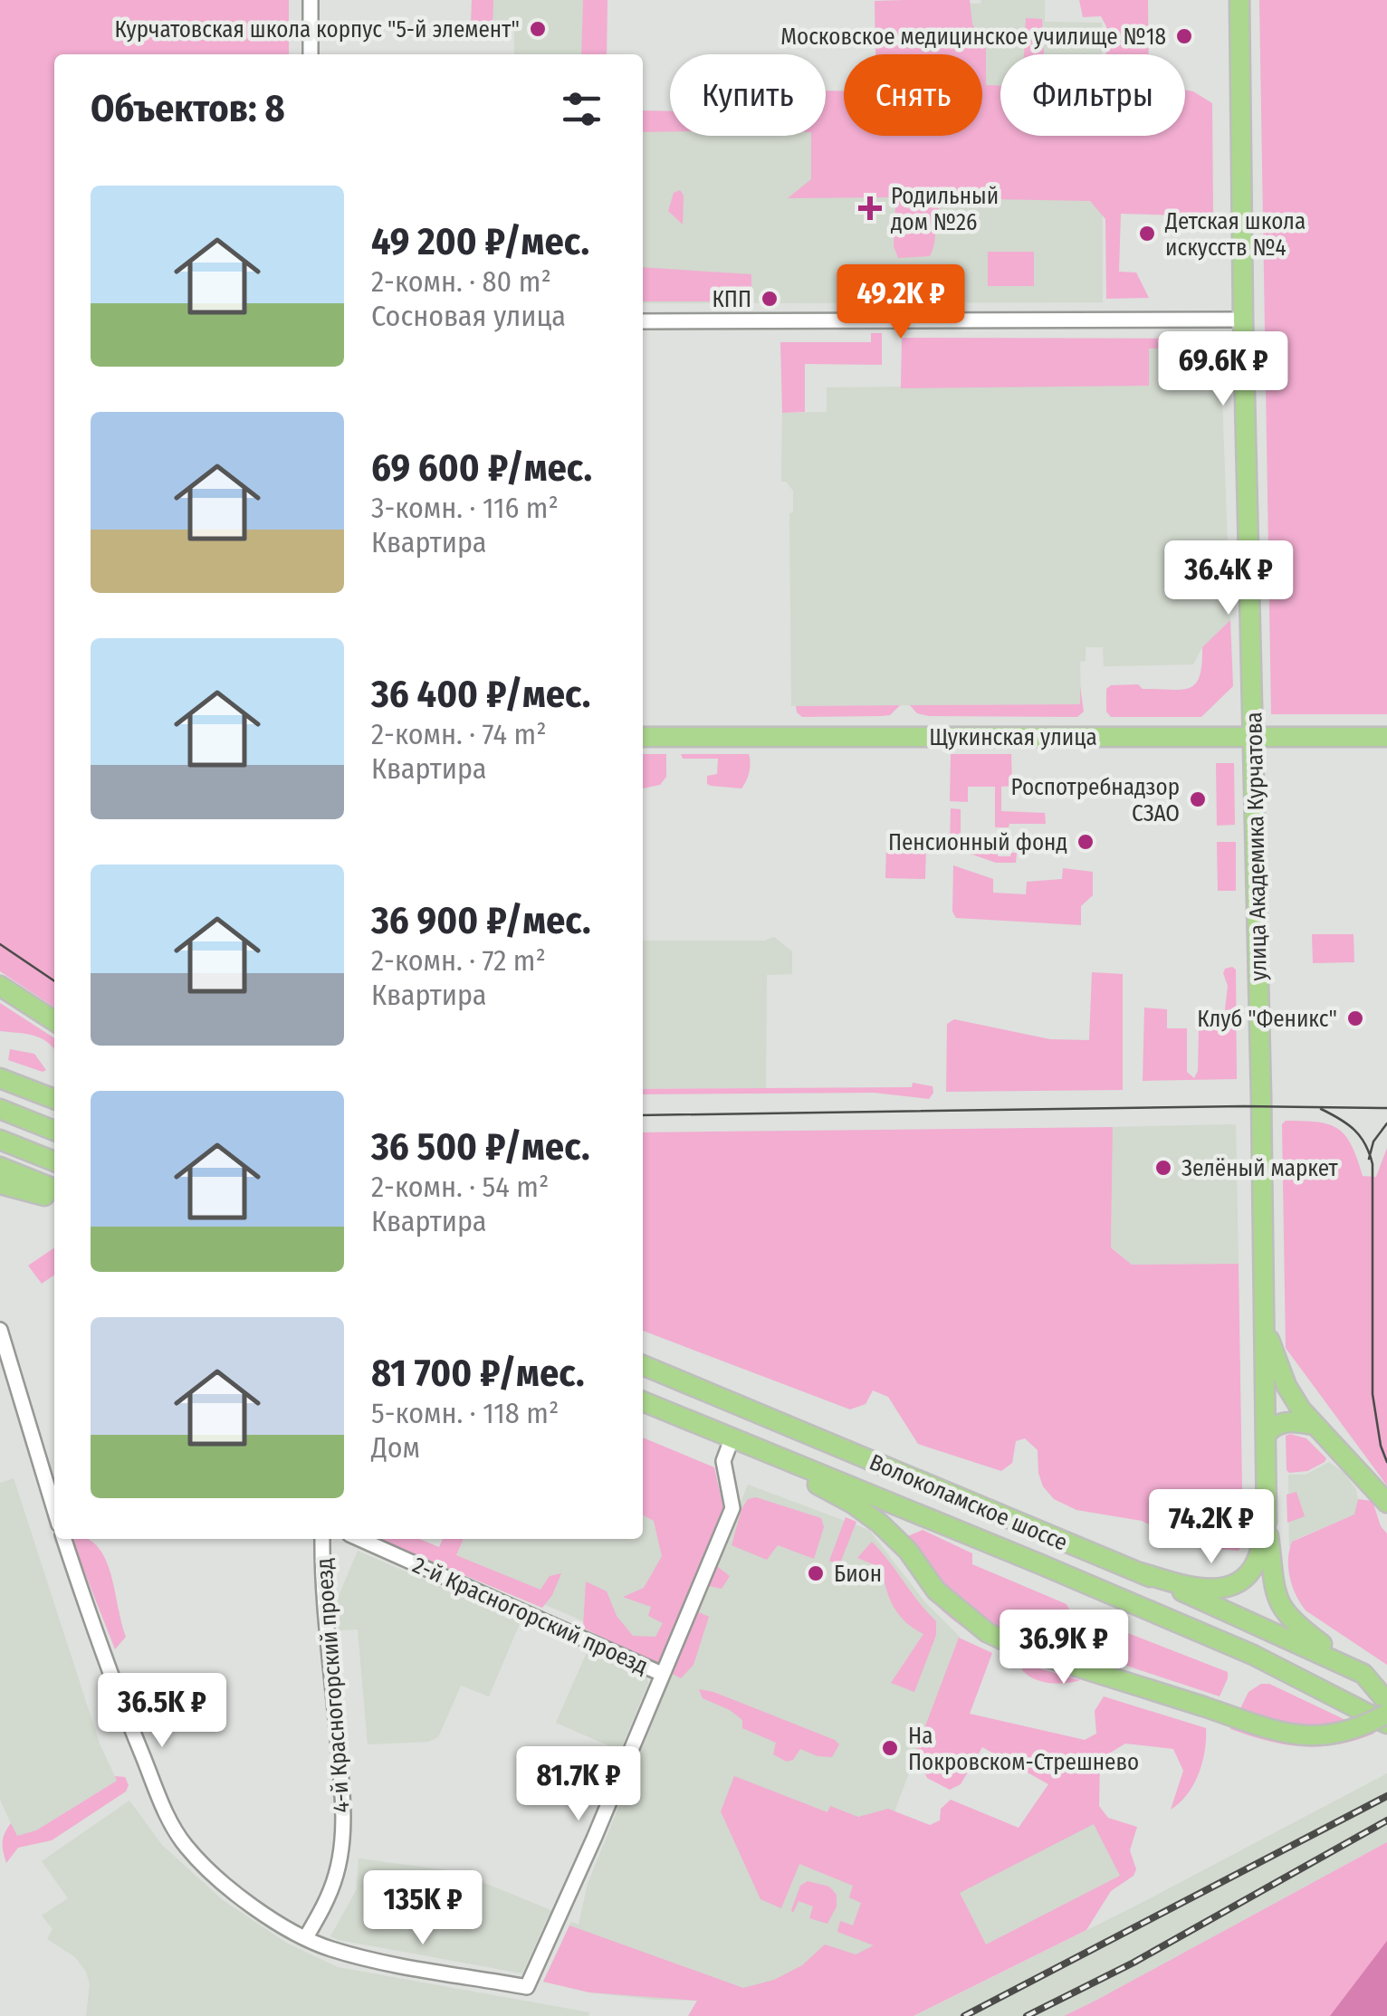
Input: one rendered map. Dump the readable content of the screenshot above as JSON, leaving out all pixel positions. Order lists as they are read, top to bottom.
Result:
{
  "streets": {
    "main road": ["Щукинская улица", "улица Академика Курчатова", "Волоколамское шоссе"],
    "street": ["2-й Красногорский проезд", "4-й Красногорский проезд"]
  },
  "crossings": [
    ["Щукинская улица", "улица Академика Курчатова"],
    ["улица Академика Курчатова", "Волоколамское шоссе"]
  ],
  "places": {
    "other": [
      "Курчатовская школа корпус \"5-й элемент\"",
      "Московское медицинское училище №18",
      "Детская школа искусств №4",
      "КПП",
      "Роспотребнадзор СЗАО",
      "Пенсионный фонд",
      "Клуб \"Феникс\"",
      "Зелёный маркет",
      "Бион",
      "На Покровском-Стрешнево"
    ],
    "health": ["Родильный дом №26"]
  },
  "page": {
    "chip": ["Купить", "Снять", "Фильтры"],
    "heading": "Объектов: 8",
    "list": [
      {
        "name": "49 200 ₽/мес.",
        "note": "2-комн. · 80 m² · Сосновая улица"
      },
      {
        "name": "69 600 ₽/мес.",
        "note": "3-комн. · 116 m² · Квартира"
      },
      {
        "name": "36 400 ₽/мес.",
        "note": "2-комн. · 74 m² · Квартира"
      },
      {
        "name": "36 900 ₽/мес.",
        "note": "2-комн. · 72 m² · Квартира"
      },
      {
        "name": "36 500 ₽/мес.",
        "note": "2-комн. · 54 m² · Квартира"
      },
      {
        "name": "81 700 ₽/мес.",
        "note": "5-комн. · 118 m² · Дом"
      }
    ],
    "price": [
      "49.2K ₽",
      "69.6K ₽",
      "36.4K ₽",
      "74.2K ₽",
      "36.9K ₽",
      "36.5K ₽",
      "81.7K ₽",
      "135K ₽"
    ]
  }
}
